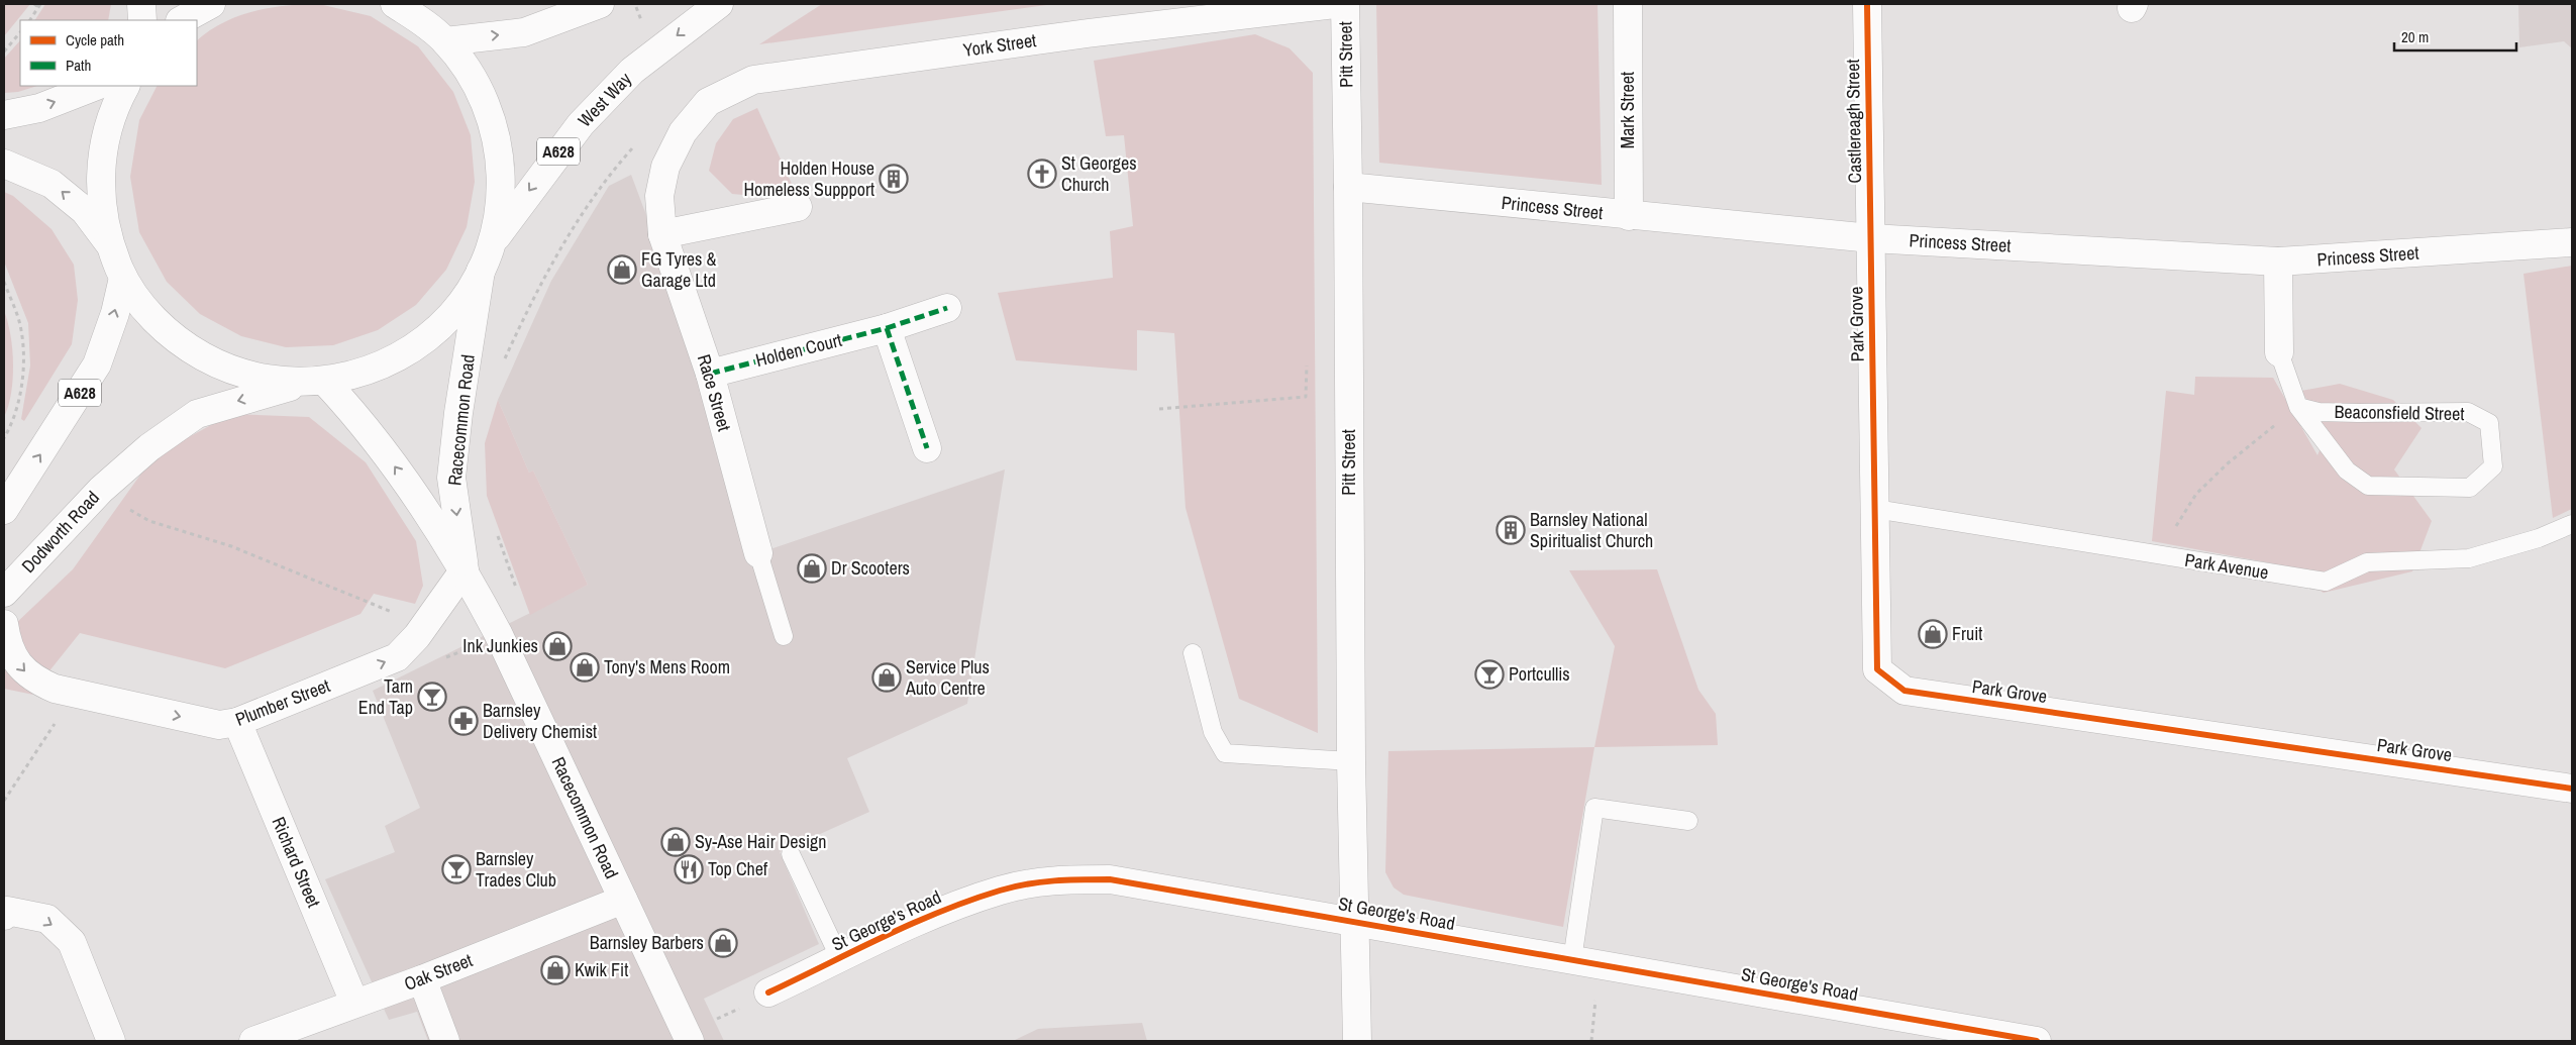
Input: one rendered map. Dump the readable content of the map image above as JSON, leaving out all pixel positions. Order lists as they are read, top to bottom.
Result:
{
  "streets": {
    "main road": [
      "York Street",
      "Pitt Street",
      "West Way",
      "Mark Street",
      "Castlereagh Street",
      "A628",
      "Princess Street",
      "Park Grove",
      "Holden Court",
      "Race Street",
      "Beaconsfield Street",
      "Racecommon Road",
      "Dodworth Road",
      "Plumber Street",
      "Richard Street",
      "St George's Road",
      "Oak Street"
    ],
    "lane": ["Park Avenue"]
  },
  "crossings": [
    ["York Street", "Race Street"],
    ["Pitt Street", "Princess Street"],
    ["Pitt Street", "St George's Road"],
    ["Mark Street", "Princess Street"],
    ["Castlereagh Street", "Princess Street"],
    ["Castlereagh Street", "Park Grove"],
    ["Princess Street", "Park Grove"],
    ["Princess Street", "Beaconsfield Street"],
    ["Park Grove", "Park Avenue"],
    ["Holden Court", "Race Street"],
    ["Racecommon Road", "Dodworth Road"],
    ["Racecommon Road", "Plumber Street"],
    ["Racecommon Road", "Oak Street"],
    ["Plumber Street", "Richard Street"],
    ["Richard Street", "Oak Street"]
  ],
  "one_way": ["West Way", "Dodworth Road", "Plumber Street"],
  "places": {
    "church": ["St Georges Church"],
    "building": ["Holden House Homeless Suppport", "Barnsley National Spiritualist Church"],
    "shop": [
      "FG Tyres & Garage Ltd",
      "Dr Scooters",
      "Fruit",
      "Ink Junkies",
      "Tony's Mens Room",
      "Service Plus Auto Centre",
      "Sy-Ase Hair Design",
      "Barnsley Barbers",
      "Kwik Fit"
    ],
    "bar": ["Portcullis", "Tarn End Tap", "Barnsley Trades Club"],
    "pharmacy": ["Barnsley Delivery Chemist"],
    "restaurant": ["Top Chef"]
  },
  "legend": ["Cycle path", "Path"],
  "scale_bar": "20 m"
}
